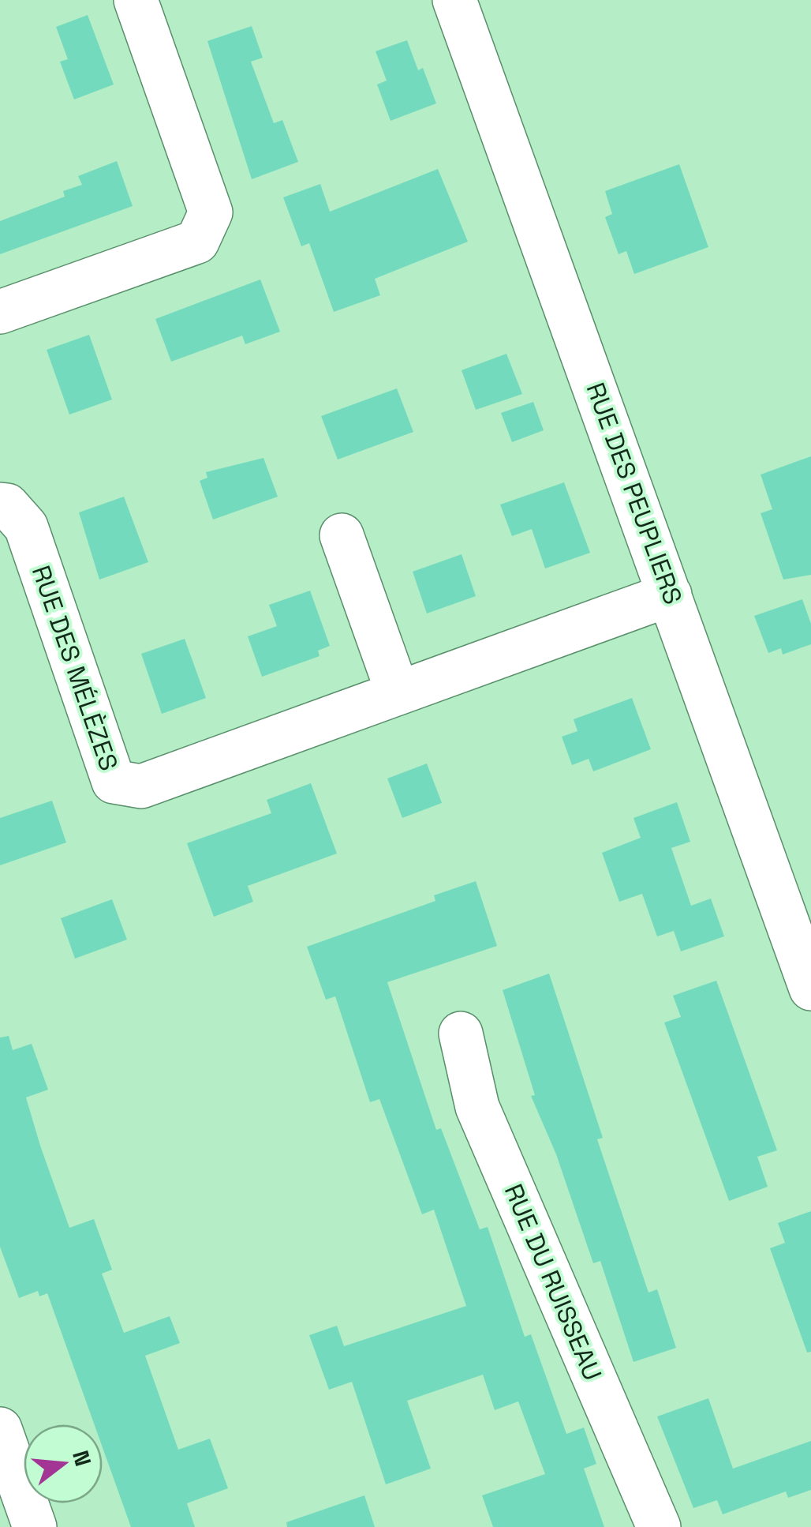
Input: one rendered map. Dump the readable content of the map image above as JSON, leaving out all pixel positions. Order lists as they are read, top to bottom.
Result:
{
  "streets": {
    "street": ["RUE DES PEUPLIERS", "RUE DES MÉLÈZES", "RUE DU RUISSEAU"]
  },
  "crossings": [
    ["RUE DES PEUPLIERS", "RUE DES MÉLÈZES"]
  ],
  "north": "right"
}
